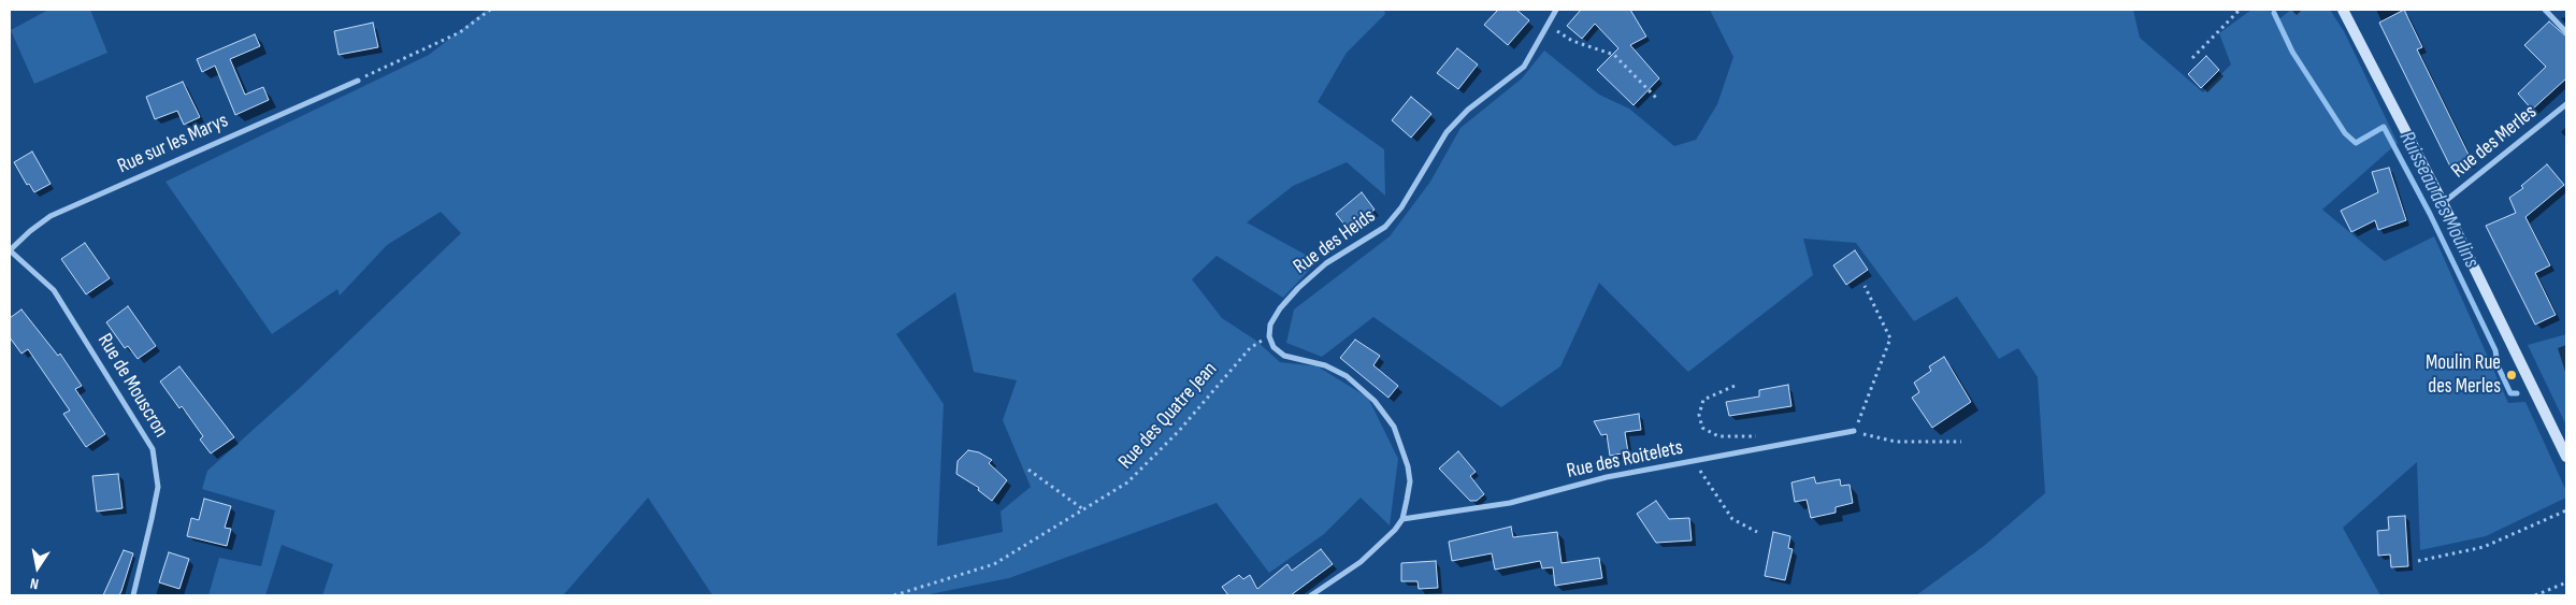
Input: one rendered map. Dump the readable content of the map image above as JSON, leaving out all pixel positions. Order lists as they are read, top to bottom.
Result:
{
  "streets": {
    "street": [
      "Rue des Merles",
      "Rue sur les Marys",
      "Rue des Heids",
      "Rue de Mouscron",
      "Rue des Roitelets"
    ],
    "path": ["Rue des Quatre Jean"]
  },
  "crossings": [
    ["Rue sur les Marys", "Rue de Mouscron"],
    ["Rue des Heids", "Rue des Quatre Jean"]
  ],
  "water": ["Ruisseau des Moulins"],
  "places": ["Moulin Rue des Merles"],
  "north": "bottom"
}
